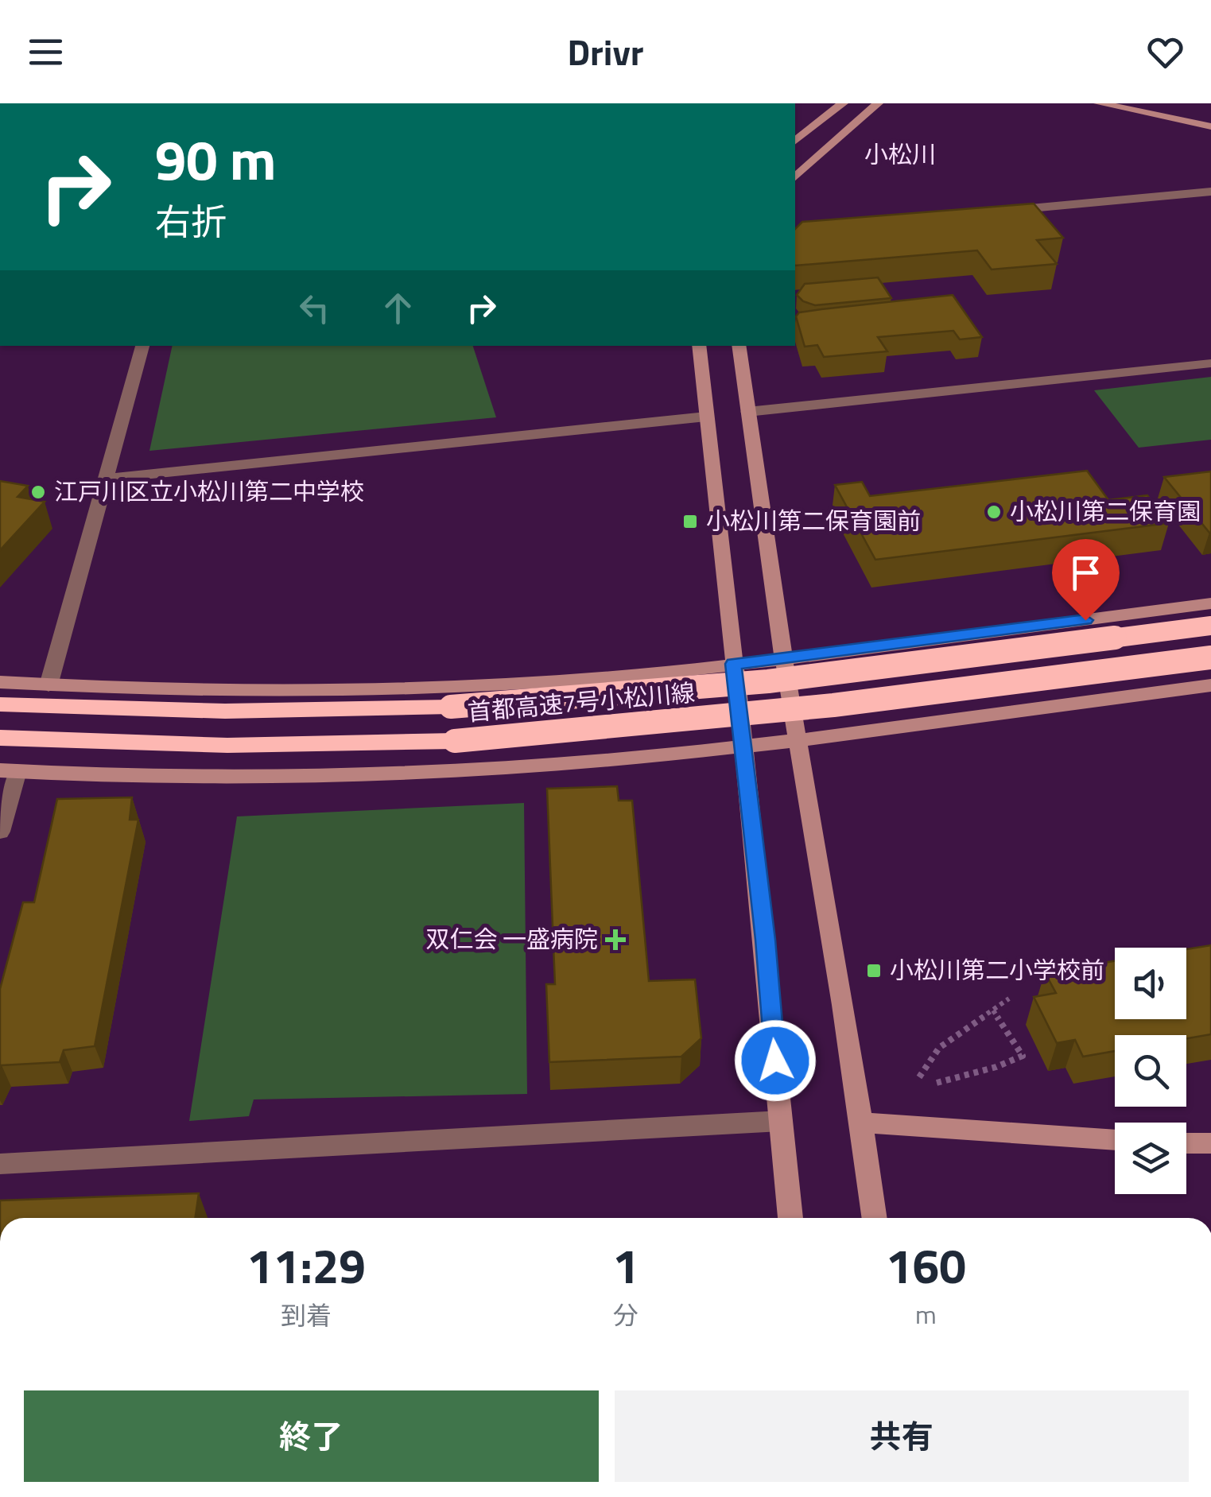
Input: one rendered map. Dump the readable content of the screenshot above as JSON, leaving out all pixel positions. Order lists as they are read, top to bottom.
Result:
{
  "streets": {
    "highway": ["首都高速7号小松川線"]
  },
  "districts": ["小松川"],
  "places": {
    "other": ["江戸川区立小松川第二中学校", "小松川第二保育園"],
    "transit": ["小松川第二保育園前", "小松川第二小学校前"],
    "health": ["双仁会 一盛病院"]
  },
  "page": {
    "header": "Drivr",
    "turn": ["90 m", "右折"],
    "eta": [
      "11:29",
      "到着",
      "1",
      "分",
      "160",
      "m"
    ],
    "buttons": ["終了", "共有"]
  }
}
